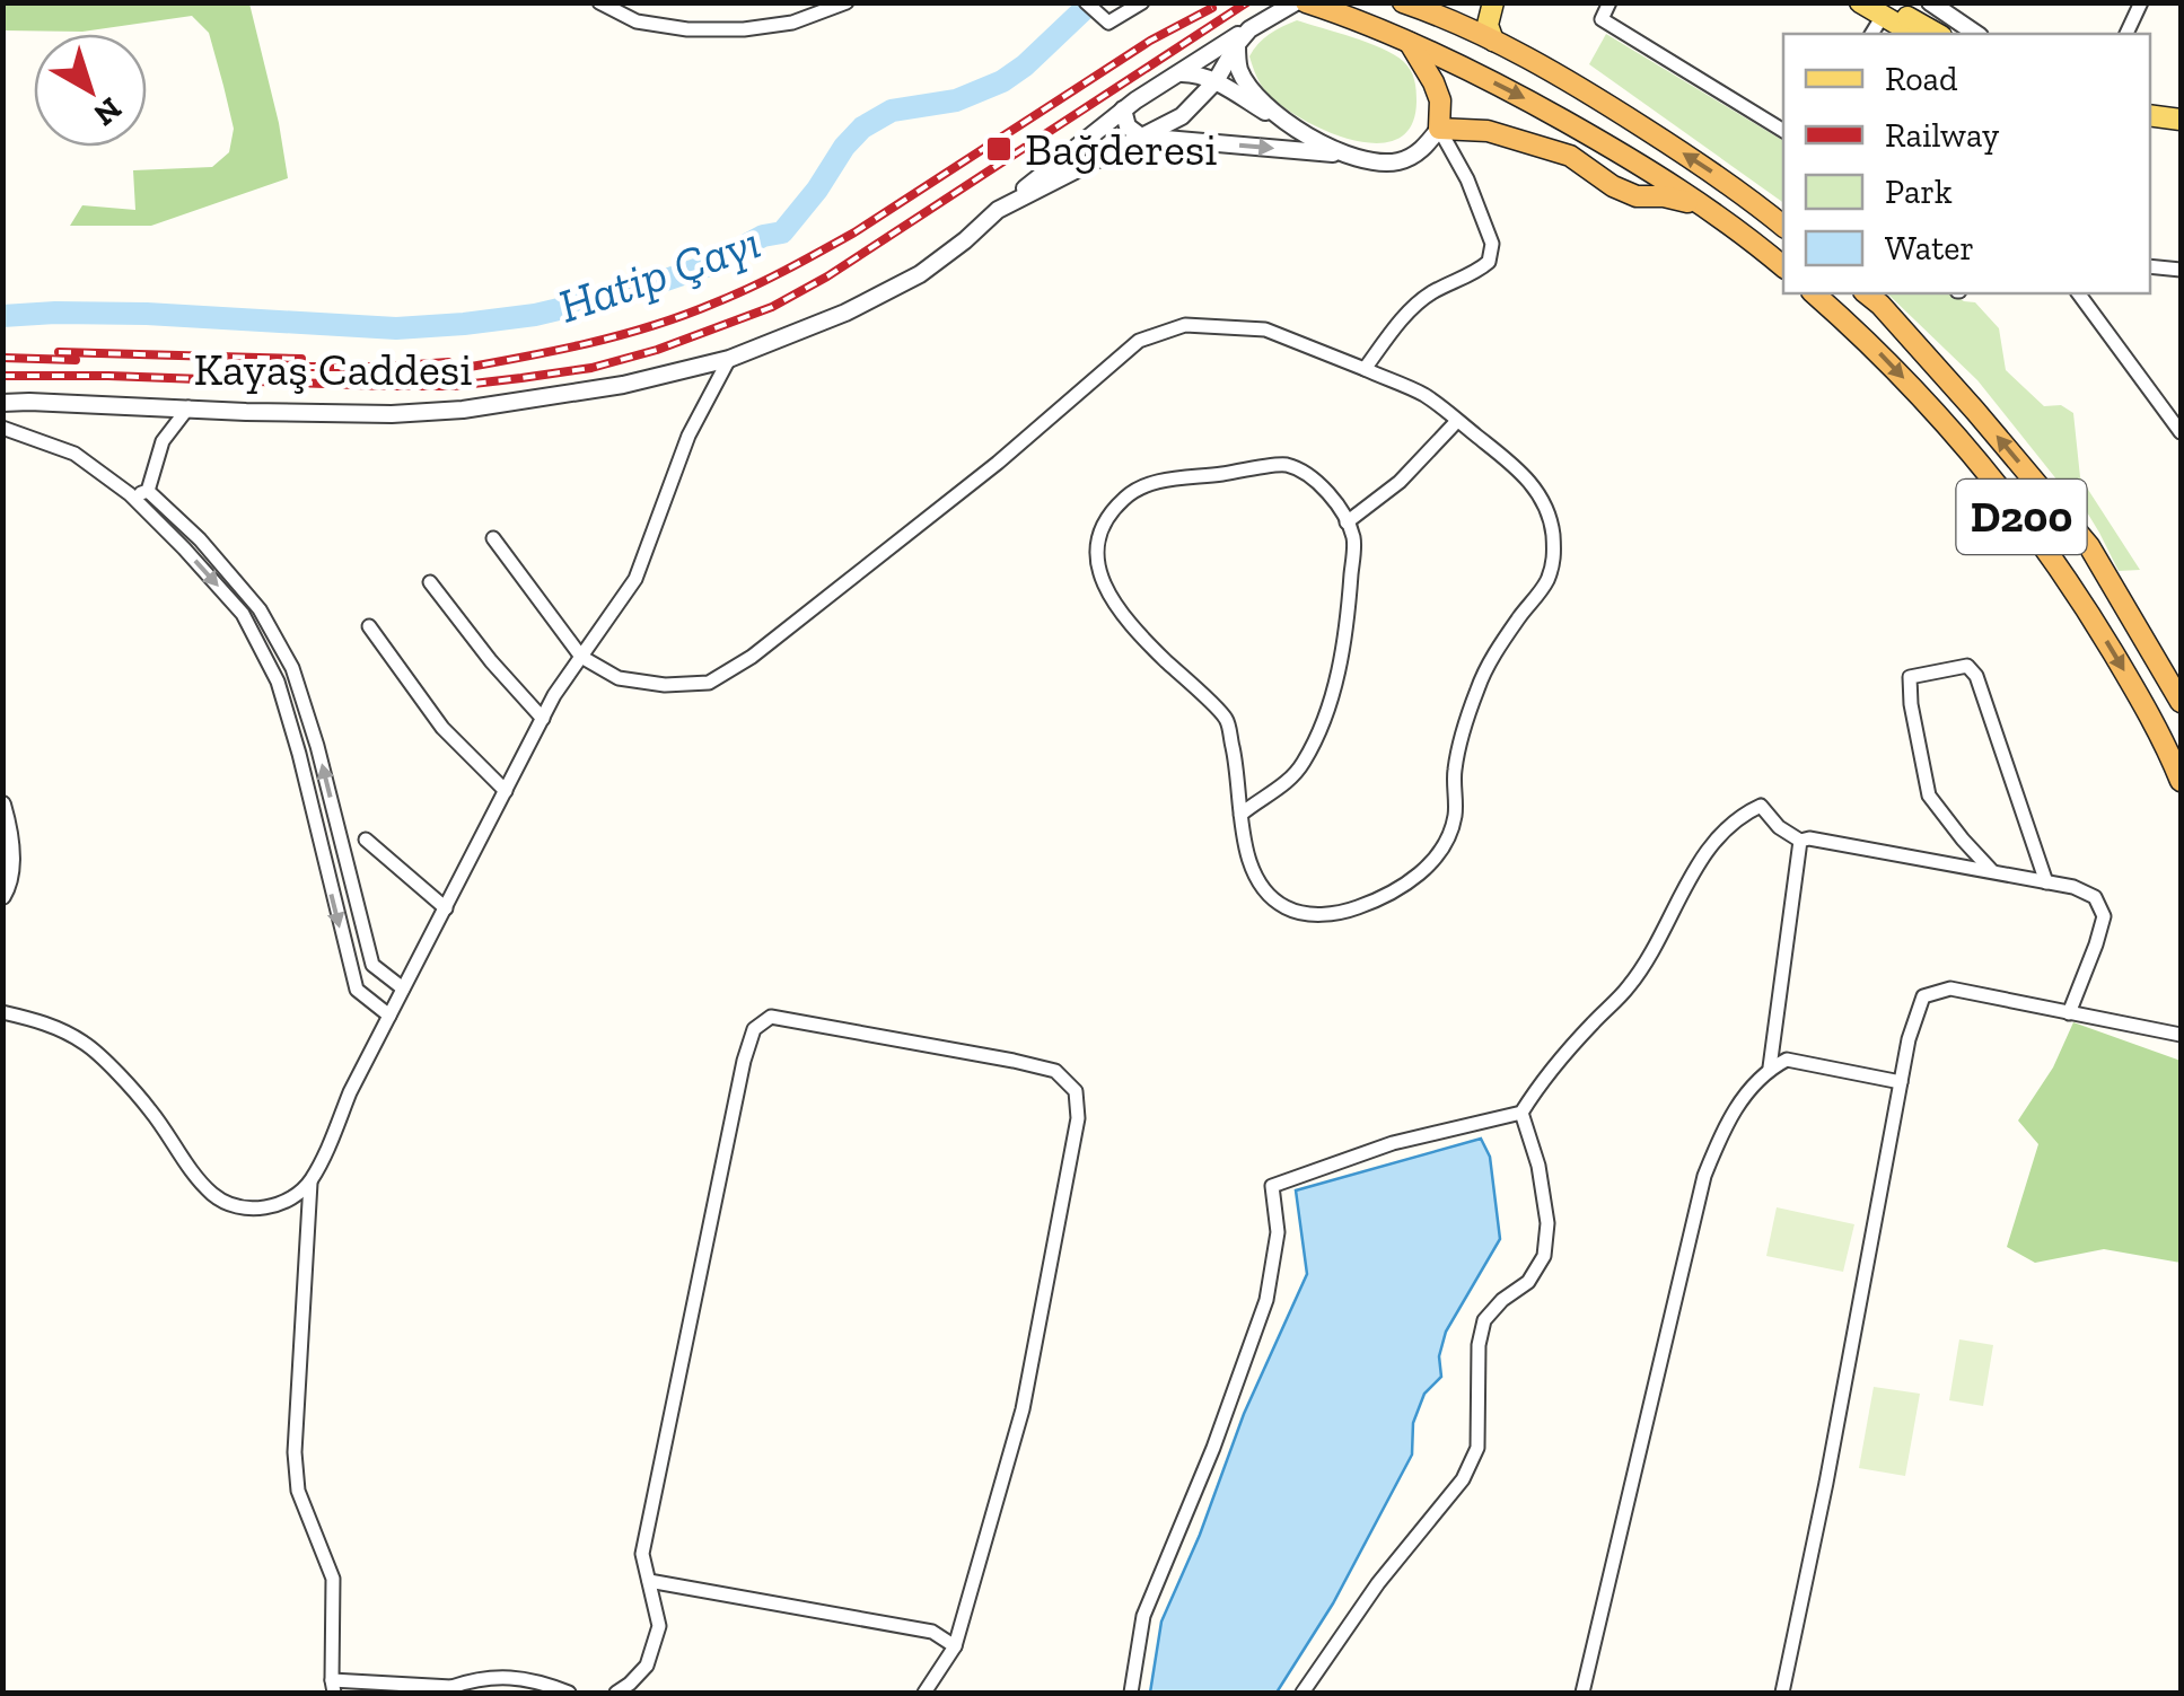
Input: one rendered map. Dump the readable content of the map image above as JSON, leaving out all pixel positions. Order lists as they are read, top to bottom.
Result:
{
  "streets": {
    "highway": ["D200"],
    "street": ["Kayaş Caddesi"]
  },
  "water": ["Hatip Çayı"],
  "places": {
    "transit": ["Bağderesi"]
  },
  "legend": [
    "Road",
    "Railway",
    "Park",
    "Water"
  ],
  "north": "bottom right"
}
